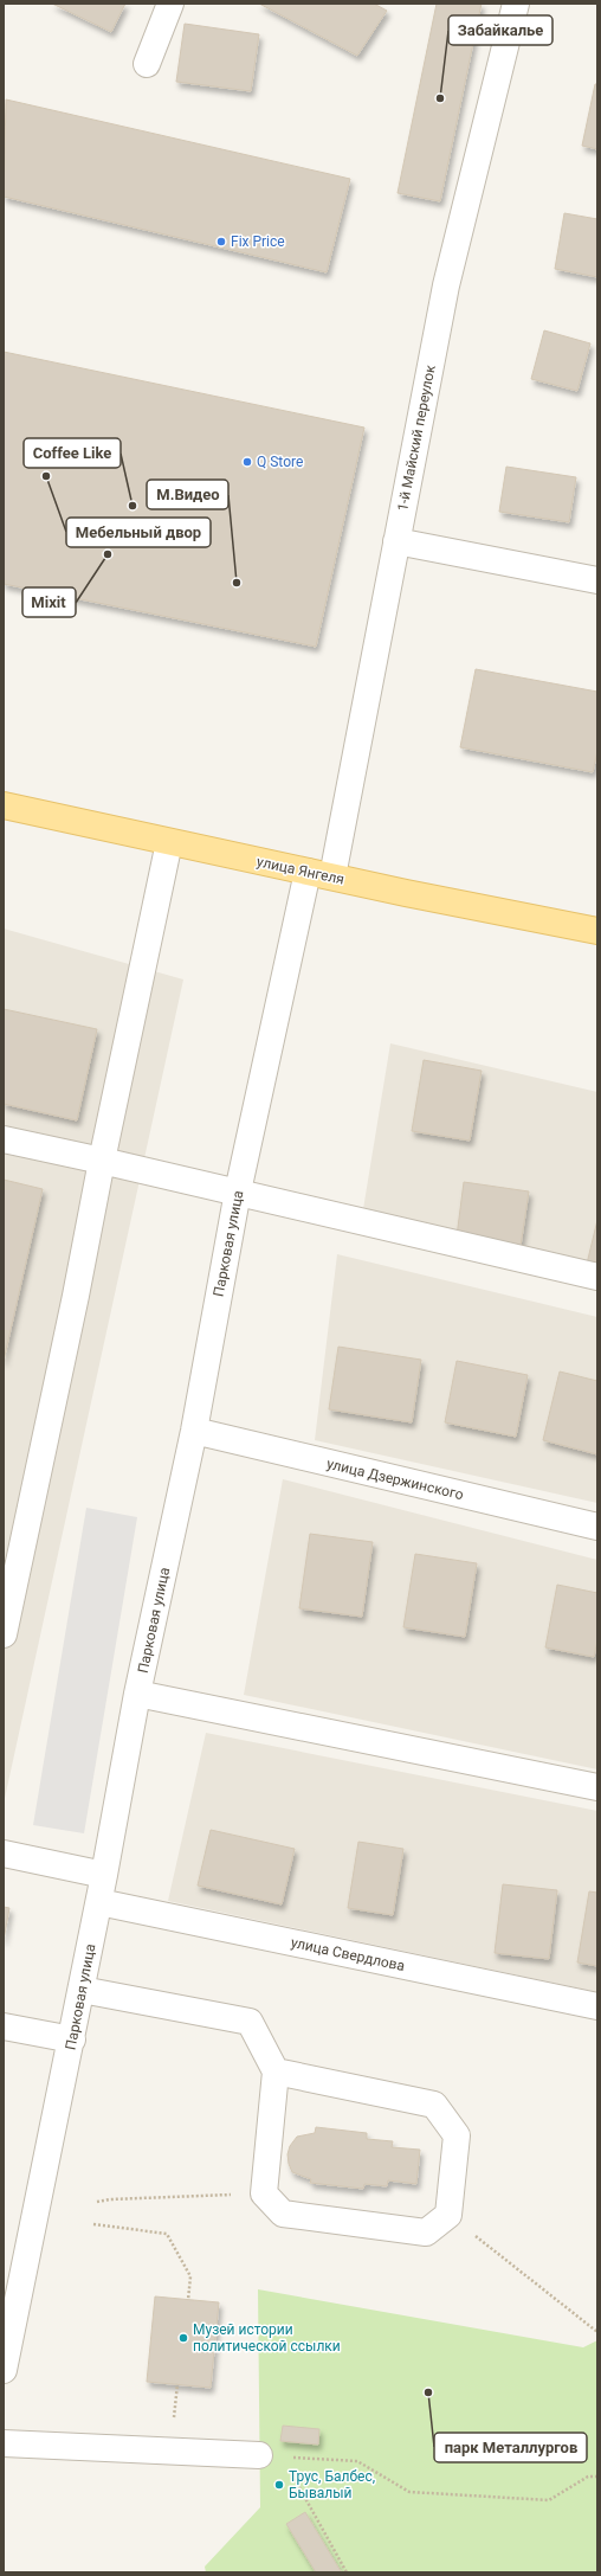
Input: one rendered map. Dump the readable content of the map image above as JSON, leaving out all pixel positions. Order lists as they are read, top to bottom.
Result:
{
  "streets": {
    "main road": ["улица Янгеля"],
    "street": [
      "1-й Майский переулок",
      "Парковая улица",
      "улица Дзержинского",
      "улица Свердлова"
    ]
  },
  "crossings": [
    ["1-й Майский переулок", "улица Янгеля"],
    ["1-й Майский переулок", "Парковая улица"],
    ["улица Янгеля", "Парковая улица"],
    ["Парковая улица", "улица Дзержинского"],
    ["Парковая улица", "улица Свердлова"]
  ],
  "places": [
    "Забайкалье",
    "Fix Price",
    "Q Store",
    "Мебельный двор",
    "Coffee Like",
    "Mixit",
    "М.Видео",
    "Музей истории политической ссылки",
    "парк Металлургов",
    "Трус, Балбес, Бывалый"
  ]
}
